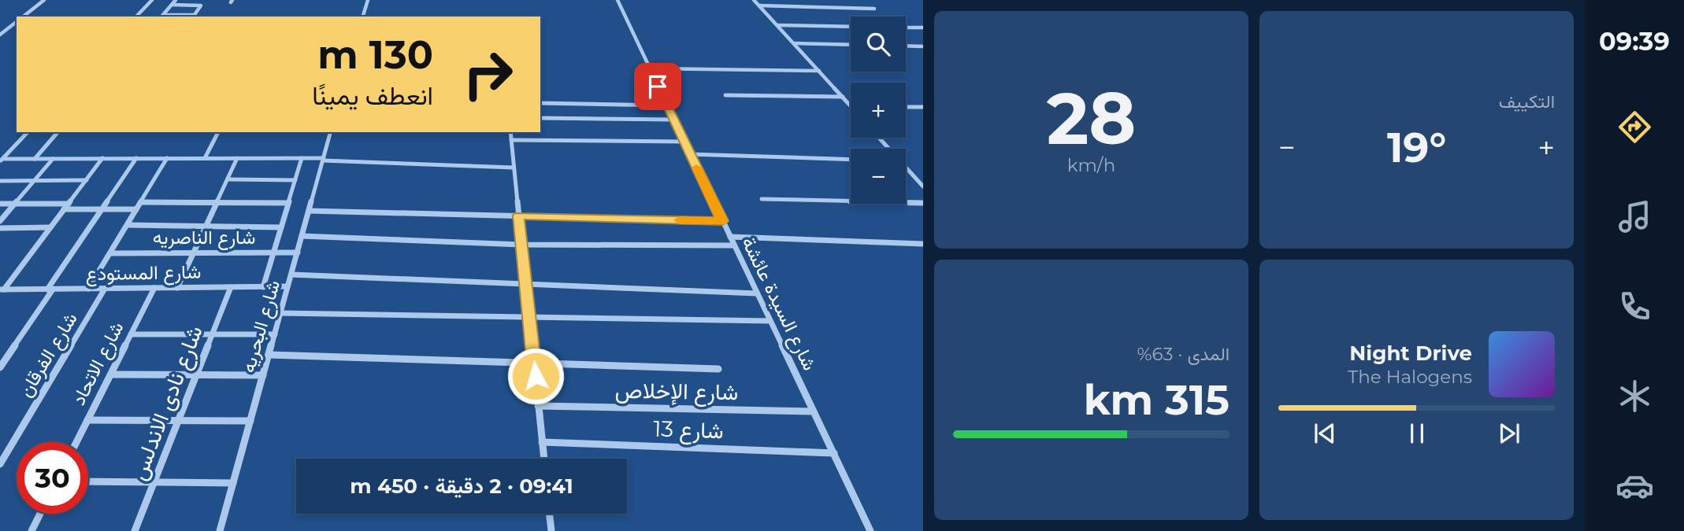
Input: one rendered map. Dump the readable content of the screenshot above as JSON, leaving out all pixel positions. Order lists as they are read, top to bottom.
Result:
{
  "streets": {
    "street": [
      "شارع الناصريه",
      "شارع المستودع",
      "شارع السيدة عائشة",
      "شارع البحريه",
      "شارع الفرقان",
      "شارع الاتحاد",
      "شارع الإخلاص",
      "شارع نادى الاندلس",
      "شارع 13"
    ]
  },
  "crossings": [
    ["شارع الناصريه", "شارع البحريه"],
    ["شارع المستودع", "شارع البحريه"],
    ["شارع المستودع", "شارع الفرقان"],
    ["شارع المستودع", "شارع الاتحاد"],
    ["شارع المستودع", "شارع نادى الاندلس"],
    ["شارع السيدة عائشة", "شارع الإخلاص"],
    ["شارع السيدة عائشة", "شارع 13"]
  ],
  "page": {
    "tabs": "09:39",
    "tile": [
      "التكييف",
      ["28", "km/h"],
      ["المدى · 63%", "315 km"]
    ],
    "map_buttons": ["+", "−"],
    "turn": ["130 m", "انعطف يمينًا"],
    "heat": ["−", "19°", "+"],
    "song": ["Night Drive", "The Halogens"],
    "limit": "30",
    "trip": "09:41 · 2 دقيقة · 450 m"
  }
}
